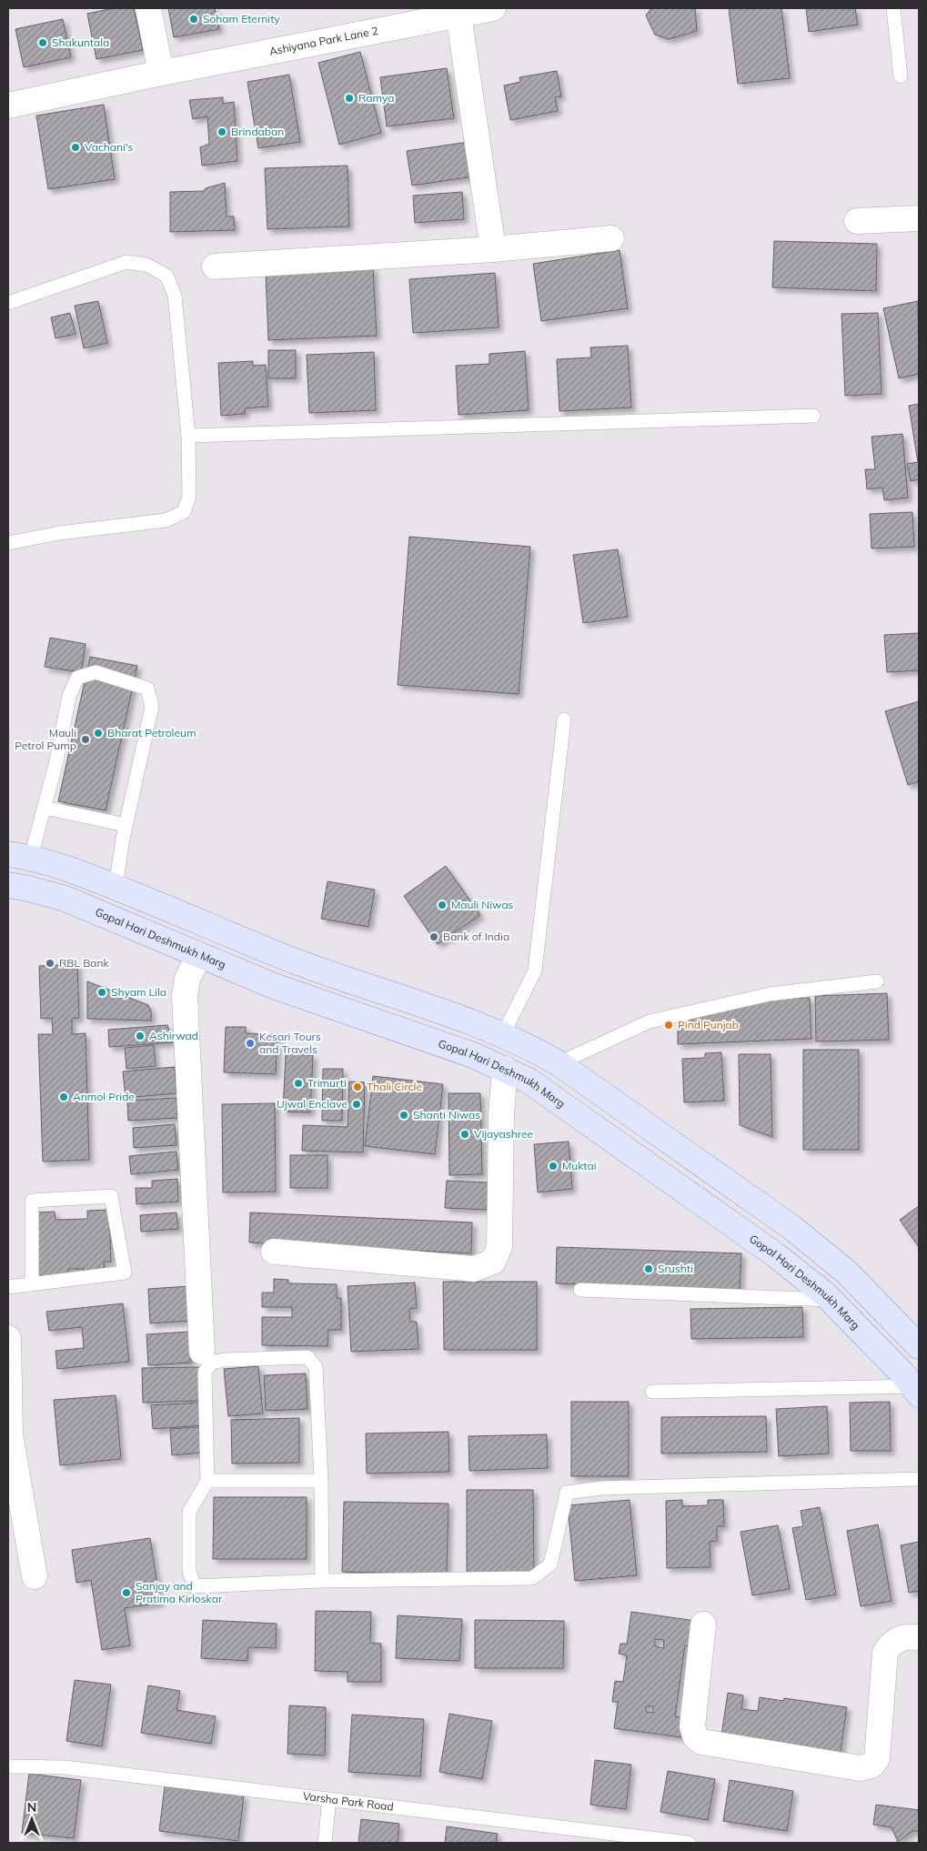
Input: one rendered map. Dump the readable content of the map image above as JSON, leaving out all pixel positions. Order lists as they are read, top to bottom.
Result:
{
  "streets": {
    "main road": ["Gopal Hari Deshmukh Marg"],
    "street": ["Ashiyana Park Lane 2"],
    "lane": ["Varsha Park Road"]
  },
  "places": [
    "Soham Eternity",
    "Shakuntala",
    "Ramya",
    "Brindaban",
    "Vachani's",
    "Bharat Petroleum",
    "Mauli Petrol Pump",
    "Mauli Niwas",
    "Bank of India",
    "RBL Bank",
    "Shyam Lila",
    "Pind Punjab",
    "Ashirwad",
    "Kesari Tours and Travels",
    "Trimurti",
    "Thali Circle",
    "Anmol Pride",
    "Ujwal Enclave",
    "Shanti Niwas",
    "Vijayashree",
    "Muktai",
    "Srushti",
    "Sanjay and Pratima Kirloskar"
  ],
  "north": "top"
}
